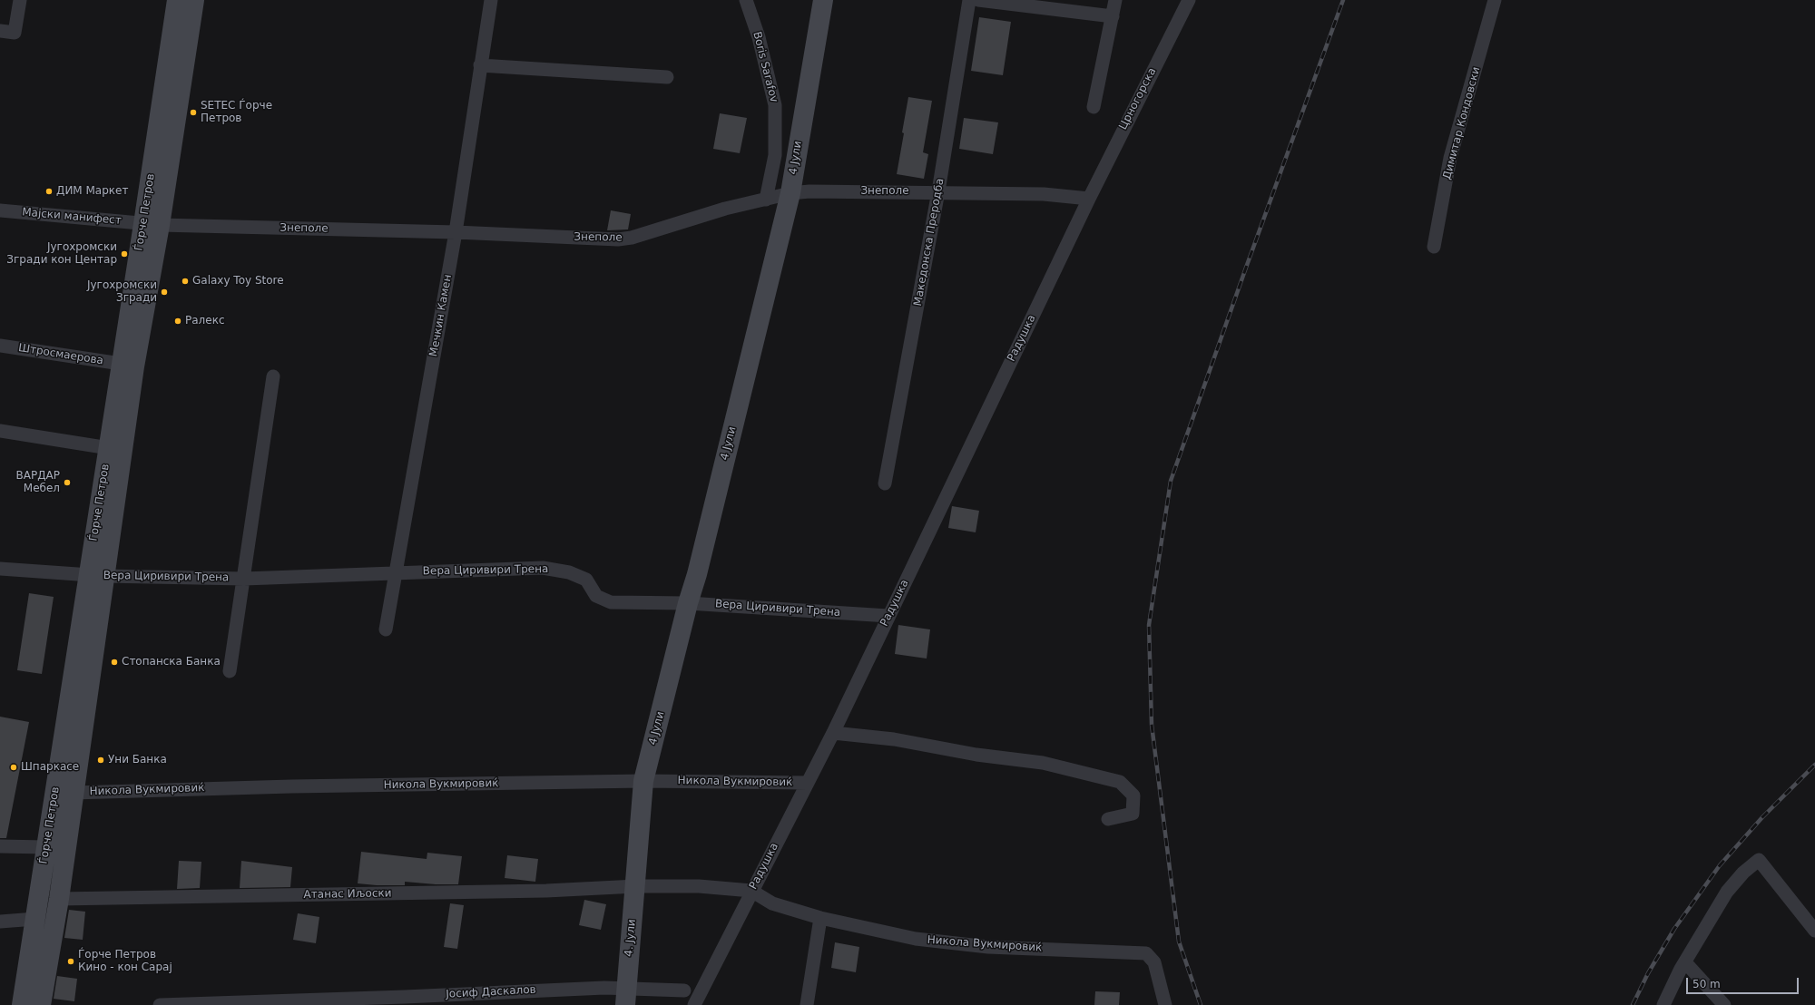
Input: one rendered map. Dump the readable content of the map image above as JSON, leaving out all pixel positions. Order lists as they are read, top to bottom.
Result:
{
  "streets": {
    "street": [
      "Boris Sarafov",
      "Црногорска",
      "Димитар Кондовски",
      "4 Јули",
      "Знеполе",
      "Ѓорче Петров",
      "Мајски манифест",
      "Македонска Преродба",
      "Мечкин Камен",
      "Радушка",
      "Штросмаерова",
      "Вера Циривири Трена",
      "Никола Вукмировиќ",
      "Aтанас Иљоски",
      "4. Јули",
      "Јосиф Даскалов"
    ]
  },
  "crossings": [
    ["Boris Sarafov", "Знеполе"],
    ["Црногорска", "Знеполе"],
    ["Црногорска", "Радушка"],
    ["4 Јули", "Знеполе"],
    ["4 Јули", "Вера Циривири Трена"],
    ["4 Јули", "Никола Вукмировиќ"],
    ["4 Јули", "Aтанас Иљоски"],
    ["4 Јули", "4. Јули"],
    ["Знеполе", "Ѓорче Петров"],
    ["Знеполе", "Мајски манифест"],
    ["Знеполе", "Македонска Преродба"],
    ["Знеполе", "Мечкин Камен"],
    ["Знеполе", "Радушка"],
    ["Ѓорче Петров", "Мајски манифест"],
    ["Ѓорче Петров", "Штросмаерова"],
    ["Ѓорче Петров", "Вера Циривири Трена"],
    ["Ѓорче Петров", "Никола Вукмировиќ"],
    ["Ѓорче Петров", "Aтанас Иљоски"],
    ["Мечкин Камен", "Вера Циривири Трена"],
    ["Радушка", "Вера Циривири Трена"],
    ["Радушка", "Никола Вукмировиќ"],
    ["Никола Вукмировиќ", "Aтанас Иљоски"],
    ["Никола Вукмировиќ", "4. Јули"],
    ["Aтанас Иљоски", "4. Јули"],
    ["4. Јули", "Јосиф Даскалов"]
  ],
  "places": [
    "SETEC Ѓорче Петров",
    "ДИМ Маркет",
    "Југохромски Згради кон Центар",
    "Galaxy Toy Store",
    "Југохромски Згради",
    "Ралекс",
    "ВАРДАР Мебел",
    "Стопанска Банка",
    "Уни Банка",
    "Шпаркасе",
    "Ѓорче Петров Кино - кон Сарај"
  ],
  "scale_bar": "50 m"
}
